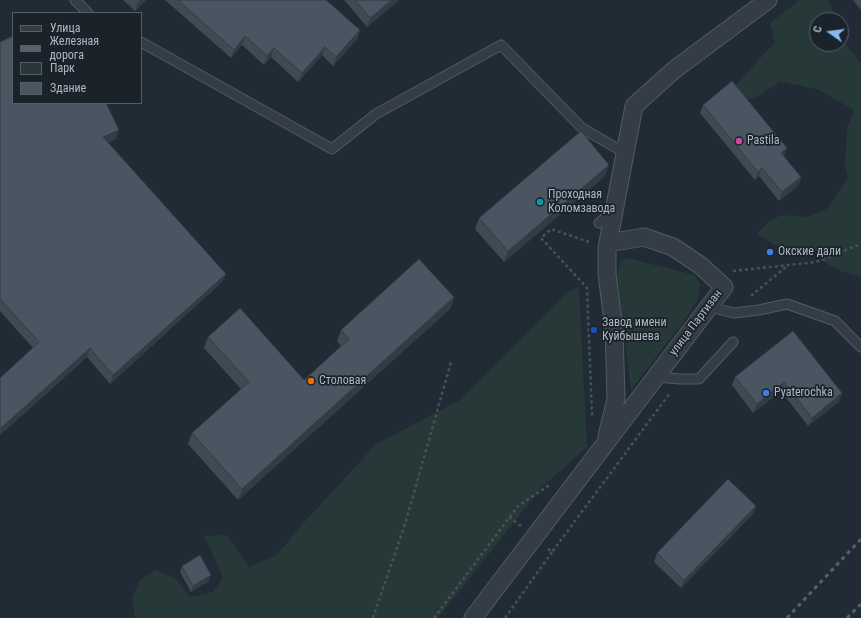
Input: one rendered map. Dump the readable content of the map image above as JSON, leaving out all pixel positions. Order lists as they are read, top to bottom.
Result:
{
  "streets": {
    "street": ["улица Партизан"]
  },
  "places": [
    "Pastila",
    "Проходная Коломзавода",
    "Окские дали",
    "Завод имени Куйбышева",
    "Столовая",
    "Pyaterochka"
  ],
  "legend": [
    "Улица",
    "Железная дорога",
    "Парк",
    "Здание"
  ],
  "north": "left"
}
